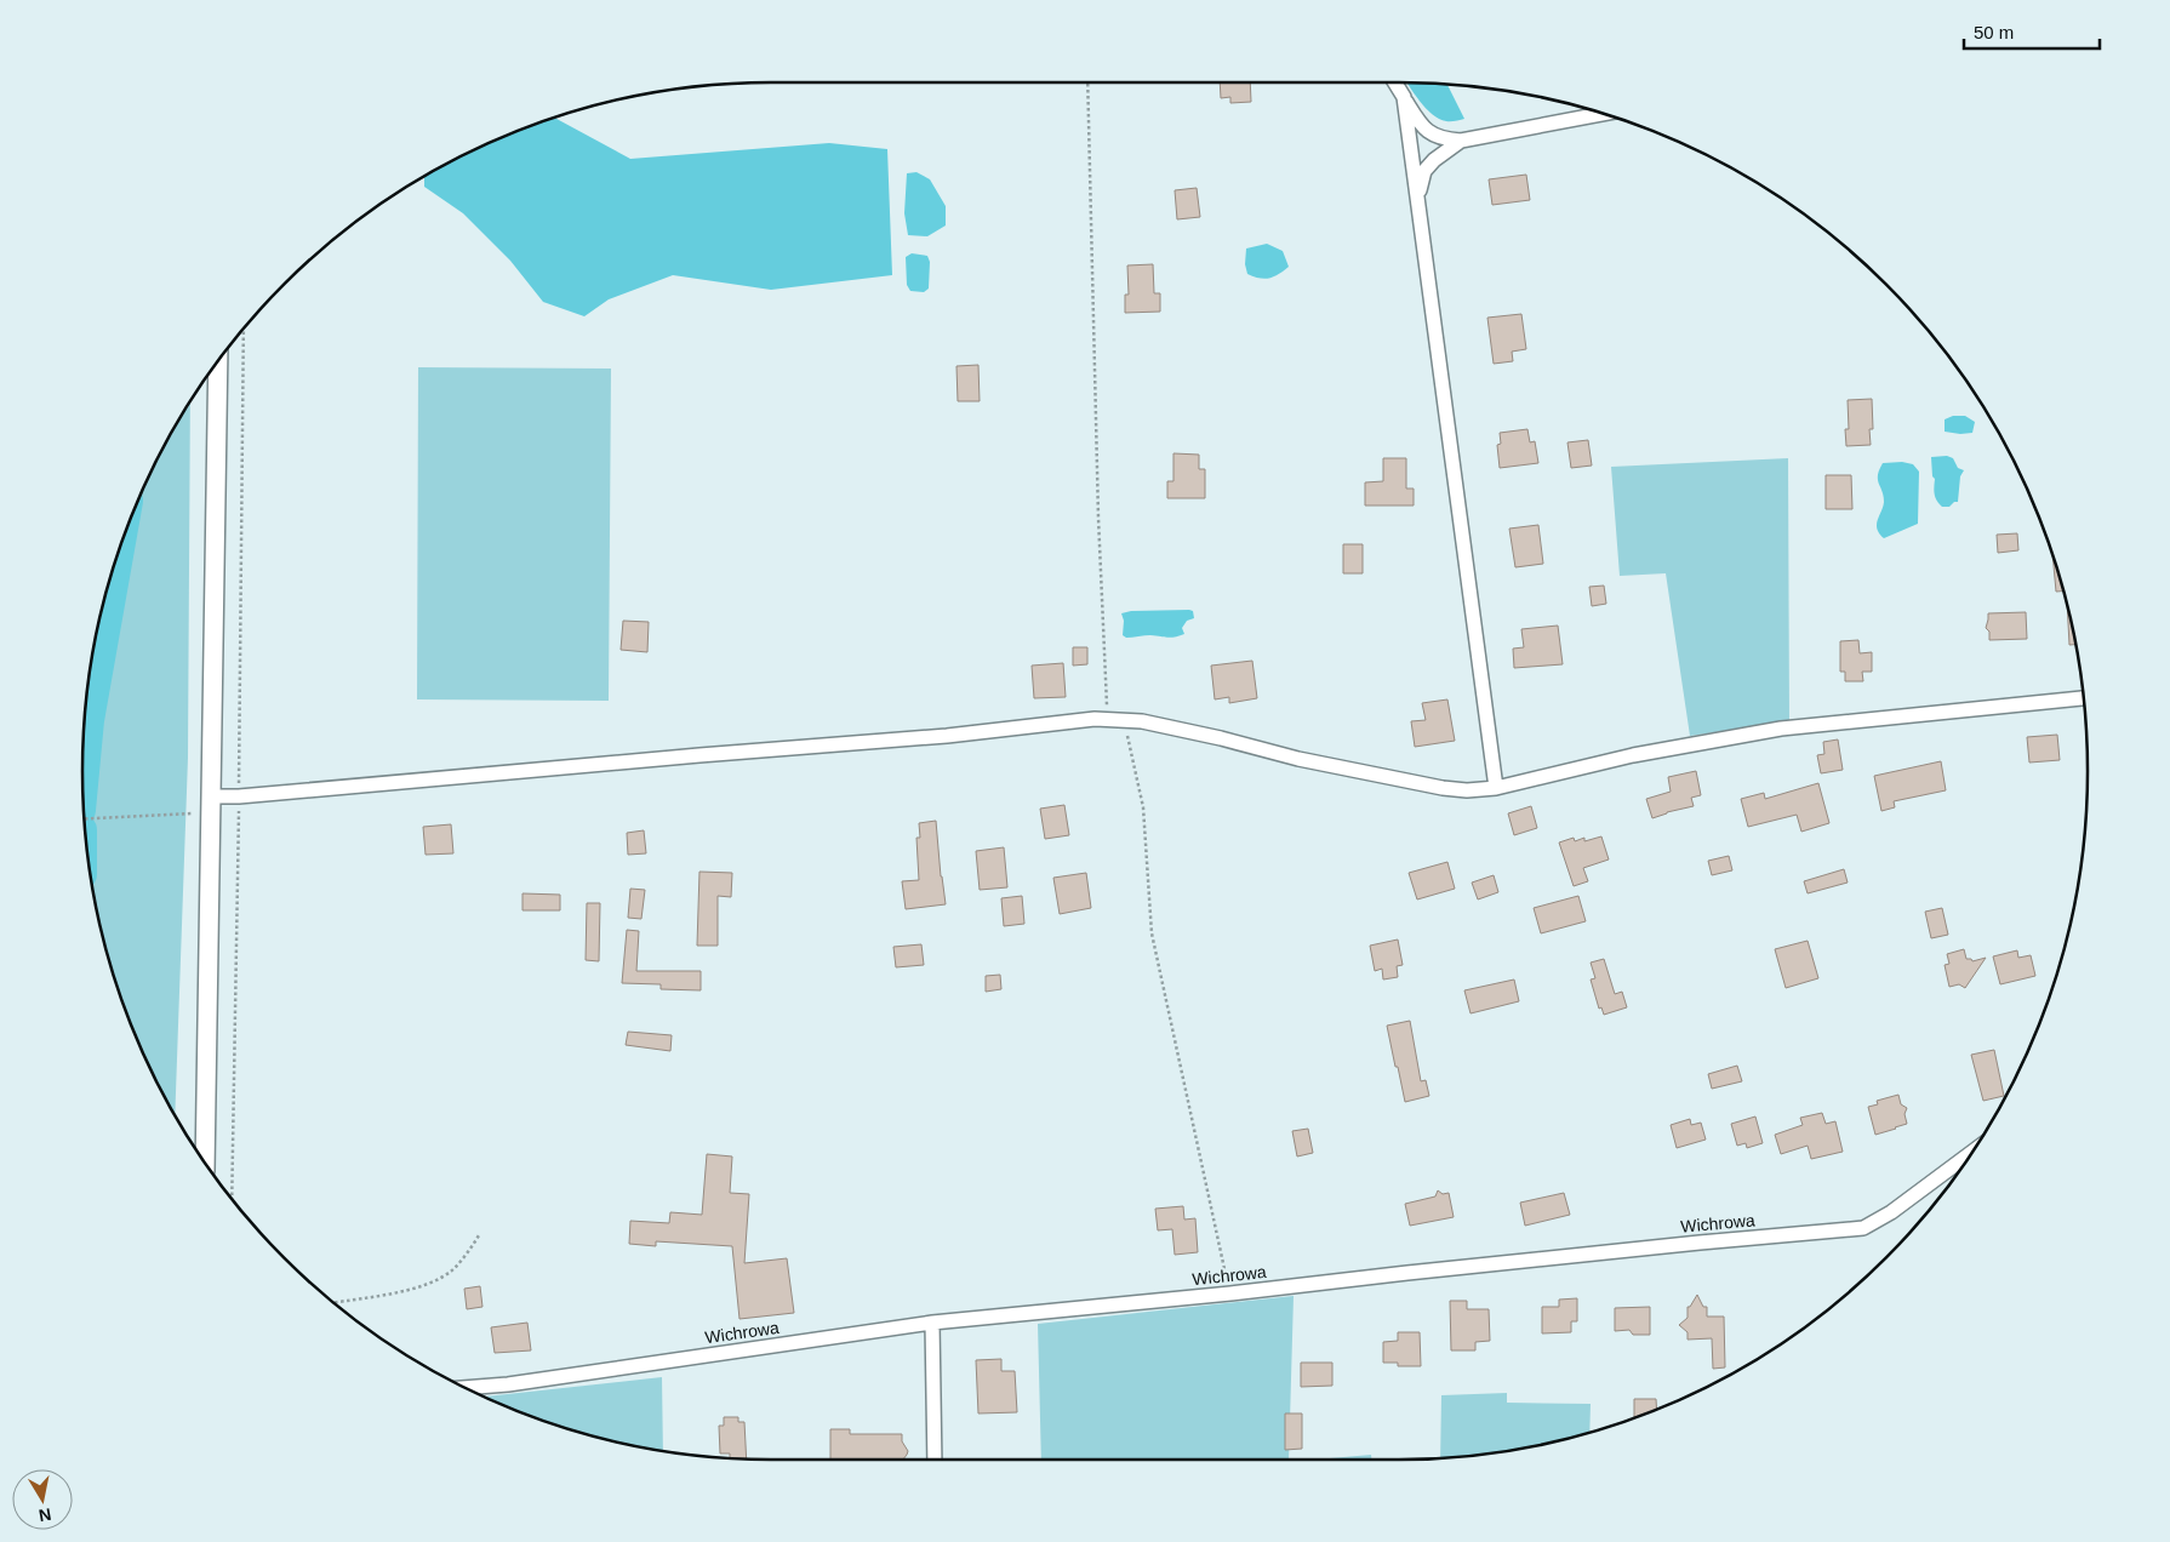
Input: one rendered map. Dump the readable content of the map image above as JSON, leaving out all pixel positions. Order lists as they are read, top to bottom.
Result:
{
  "streets": {
    "street": ["Wichrowa"]
  },
  "scale_bar": "50 m",
  "north": "bottom"
}
